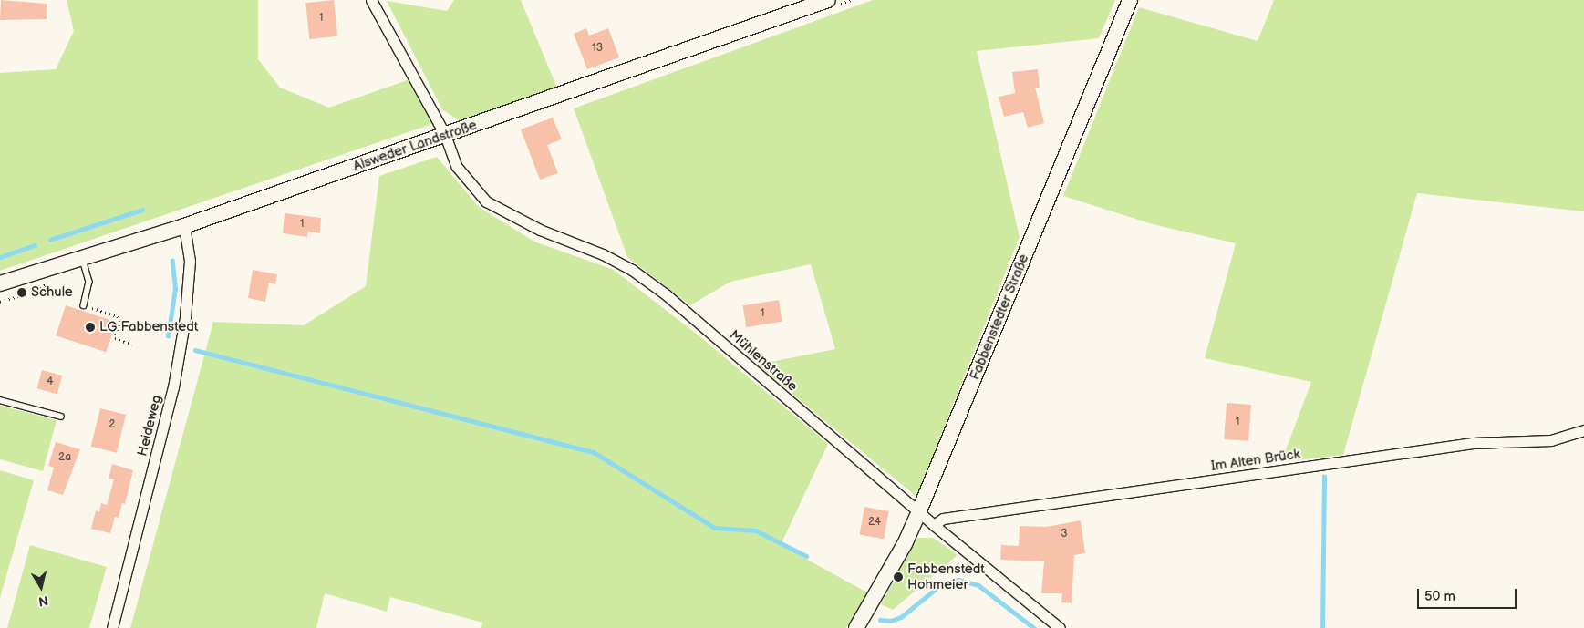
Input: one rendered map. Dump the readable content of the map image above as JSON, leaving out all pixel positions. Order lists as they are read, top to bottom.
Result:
{
  "streets": {
    "street": [
      "Alsweder Landstraße",
      "Fabbenstedter Straße",
      "Mühlenstraße",
      "Heideweg",
      "Im Alten Brück"
    ]
  },
  "crossings": [
    ["Alsweder Landstraße", "Mühlenstraße"],
    ["Alsweder Landstraße", "Heideweg"],
    ["Fabbenstedter Straße", "Mühlenstraße"],
    ["Mühlenstraße", "Im Alten Brück"]
  ],
  "places": ["Schule", "LG Fabbenstedt", "Fabbenstedt Hohmeier"],
  "house_numbers": [
    "1",
    "13",
    "1",
    "1",
    "4",
    "1",
    "2",
    "2a",
    "24",
    "3"
  ],
  "scale_bar": "50 m",
  "north": "bottom"
}
